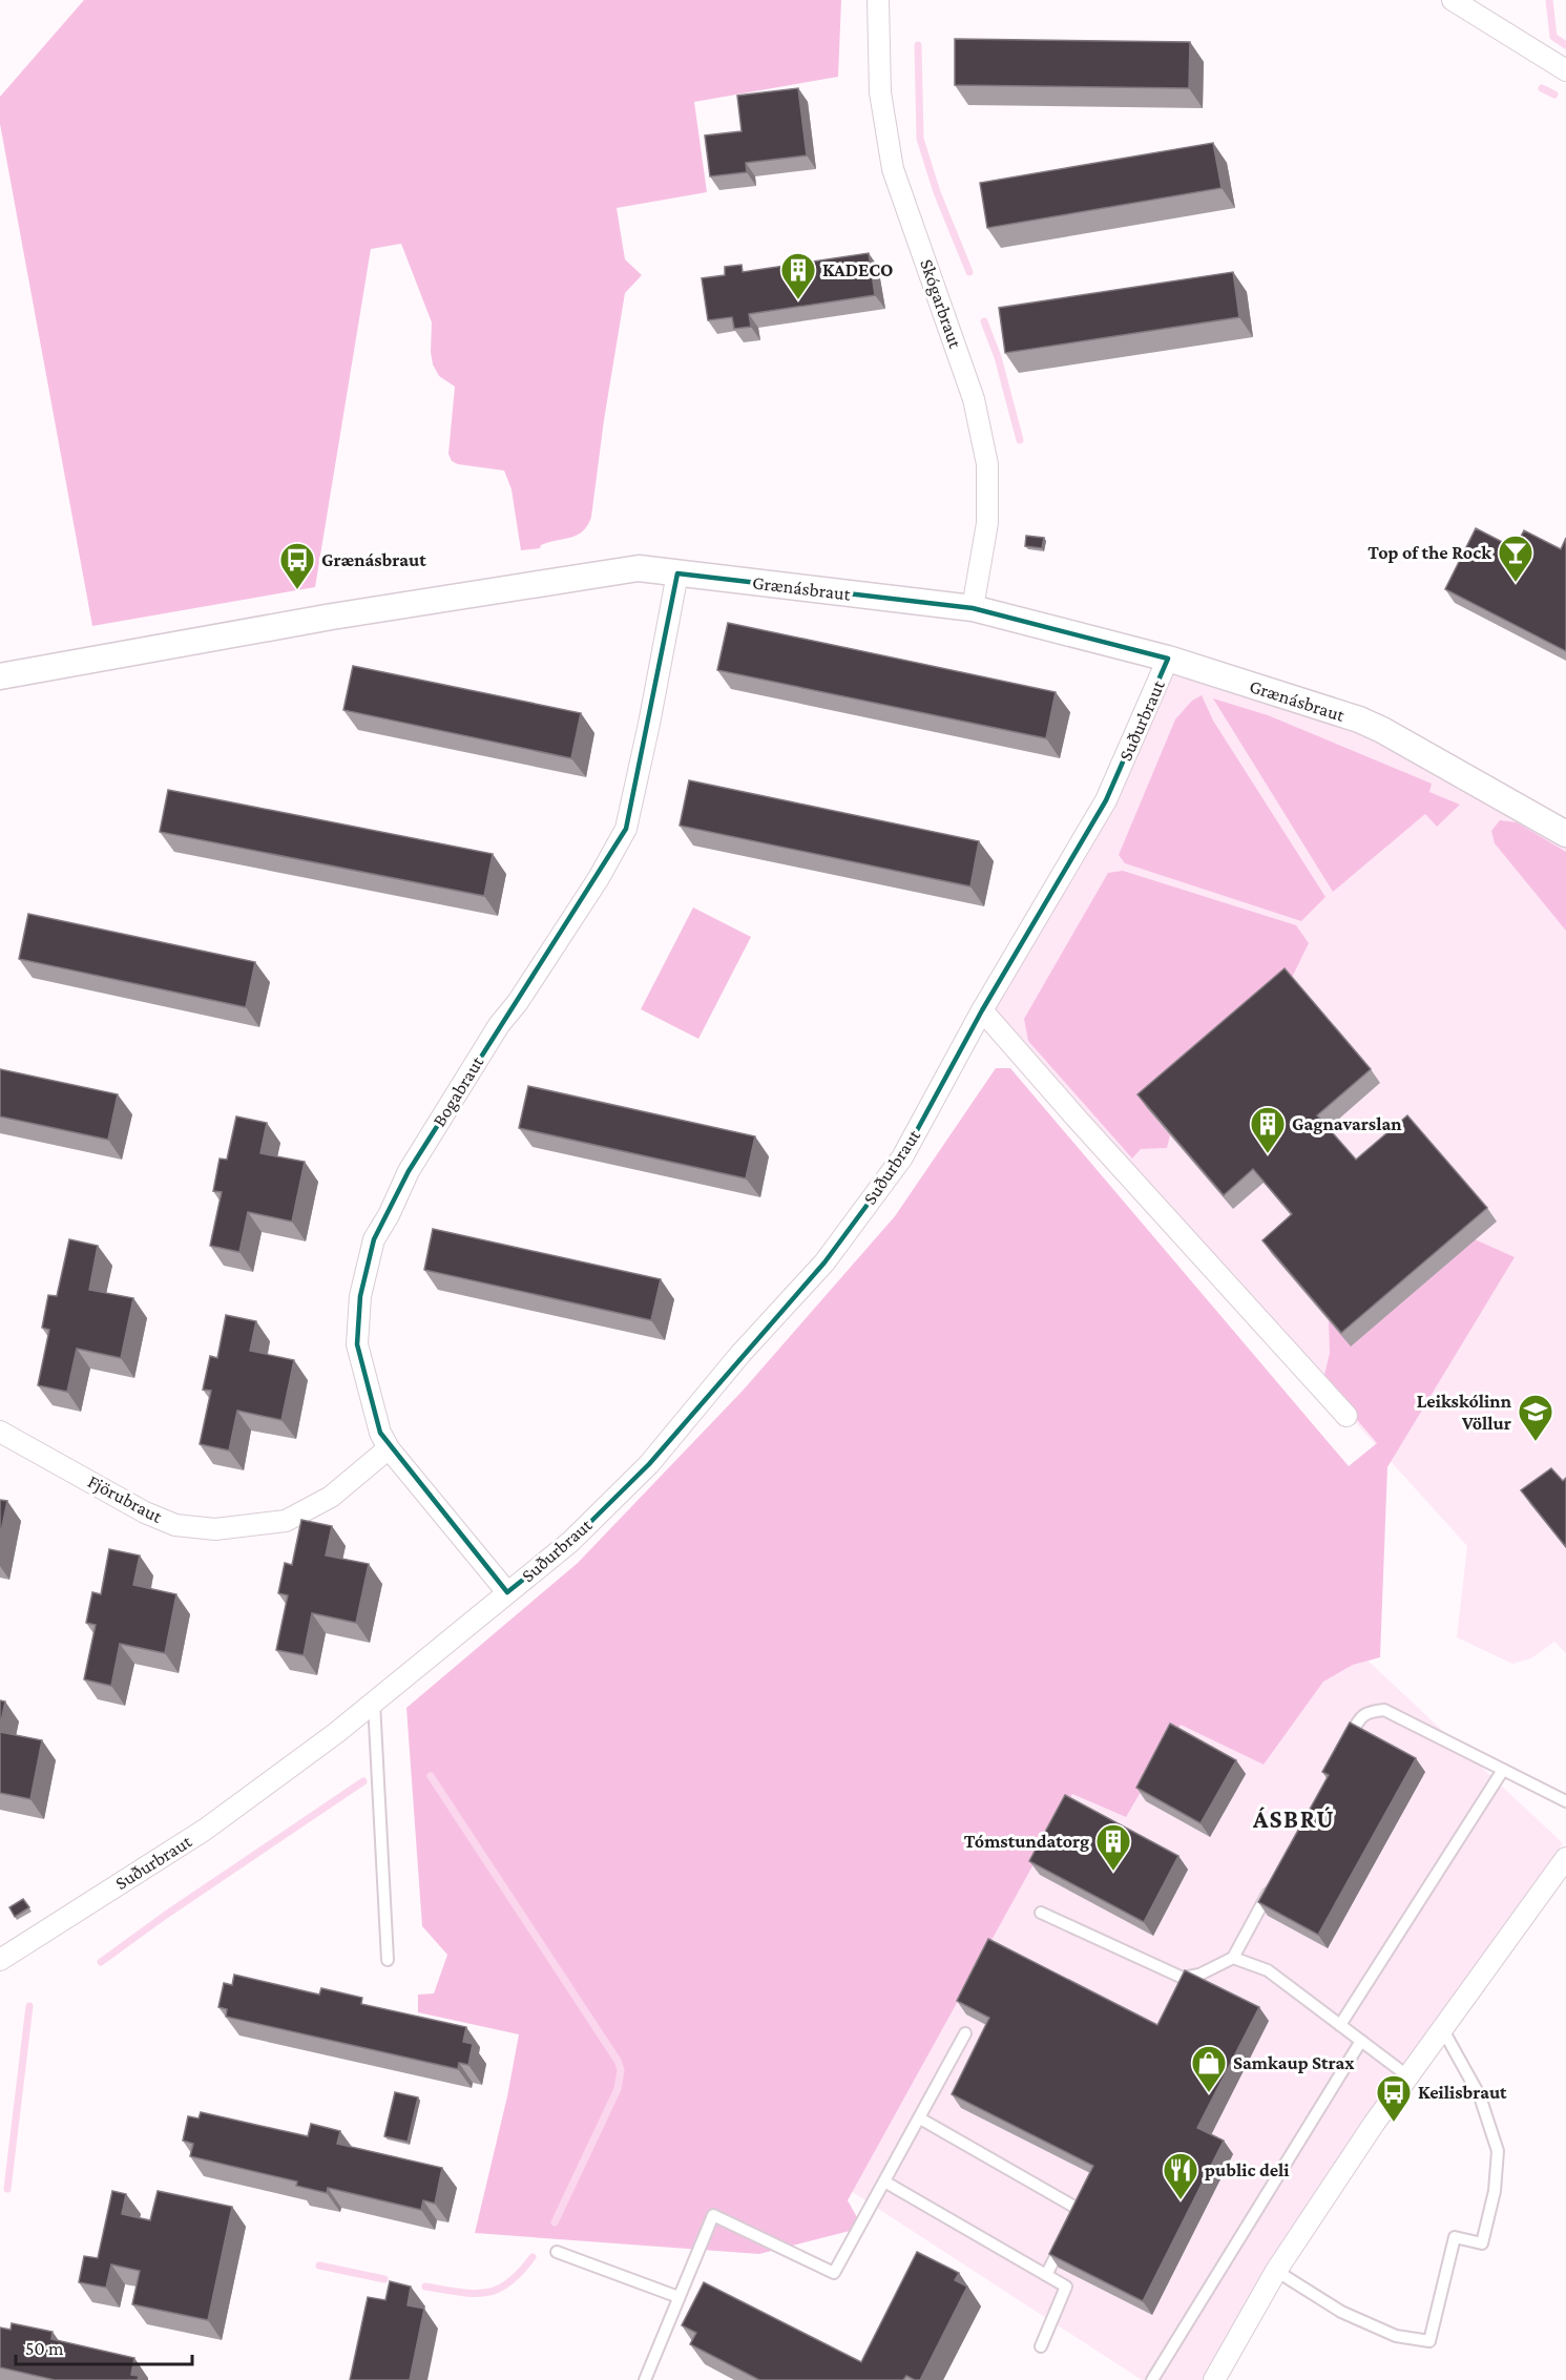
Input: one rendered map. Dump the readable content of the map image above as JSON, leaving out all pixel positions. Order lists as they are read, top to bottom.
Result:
{
  "streets": {
    "street": [
      "Skógarbraut",
      "Grænásbraut",
      "Suðurbraut",
      "Bogabraut",
      "Fjörubraut"
    ]
  },
  "crossings": [
    ["Skógarbraut", "Grænásbraut"],
    ["Grænásbraut", "Suðurbraut"],
    ["Grænásbraut", "Bogabraut"],
    ["Suðurbraut", "Bogabraut"],
    ["Bogabraut", "Fjörubraut"]
  ],
  "districts": ["ÁSBRÚ"],
  "places": {
    "building": ["KADECO", "Gagnavarslan", "Tómstundatorg"],
    "bar": ["Top of the Rock"],
    "bus stop": ["Grænásbraut", "Keilisbraut"],
    "school or university": ["Leikskólinn Völlur"],
    "shop": ["Samkaup Strax"],
    "restaurant": ["public deli"]
  },
  "scale_bar": "50 m"
}
